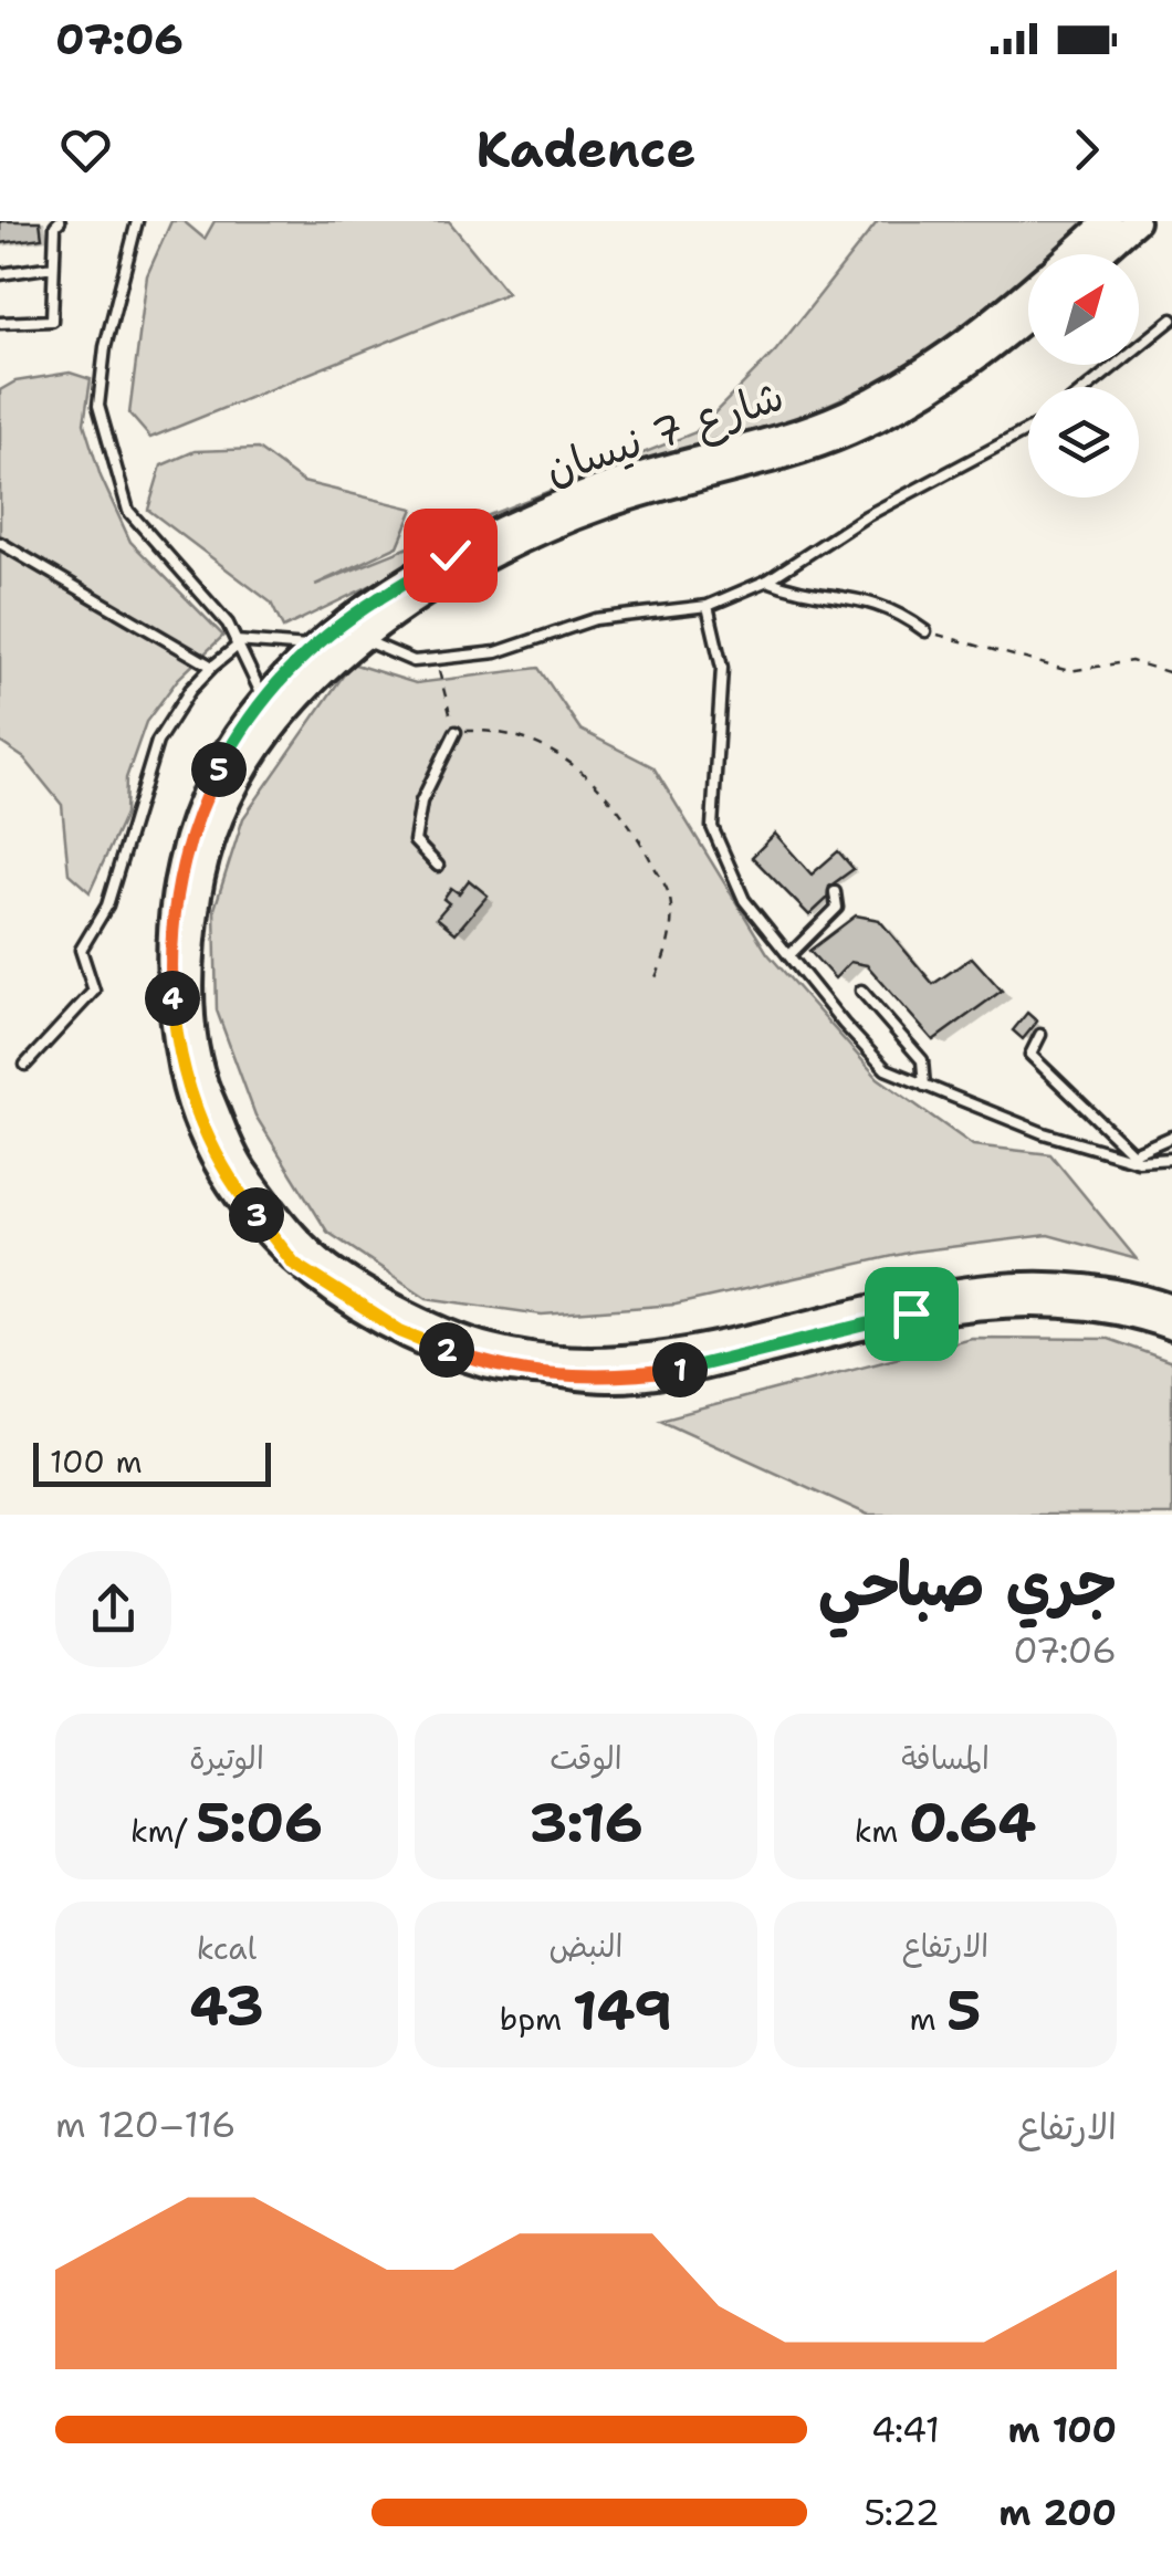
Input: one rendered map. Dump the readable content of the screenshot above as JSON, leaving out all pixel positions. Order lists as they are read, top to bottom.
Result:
{
  "streets": {
    "main road": ["شارع 7 نيسان"]
  },
  "scale_bar": "100 m",
  "north": "top right",
  "page": {
    "status": "07:06",
    "header": "Kadence",
    "pins": [
      "5",
      "4",
      "3",
      "2",
      "1"
    ],
    "scale": "100 m",
    "heading": ["جري صباحي", "07:06"],
    "stats": [
      ["المسافة", "0.64 km"],
      ["الوقت", "3:16"],
      ["الوتيرة", "5:06 /km"],
      ["الارتفاع", "5 m"],
      ["النبض", "149 bpm"],
      ["kcal", "43"]
    ],
    "chart": ["الارتفاع", "116–120 m"],
    "list": [
      {
        "name": "100 m",
        "note": "4:41"
      },
      {
        "name": "200 m",
        "note": "5:22"
      }
    ]
  }
}
